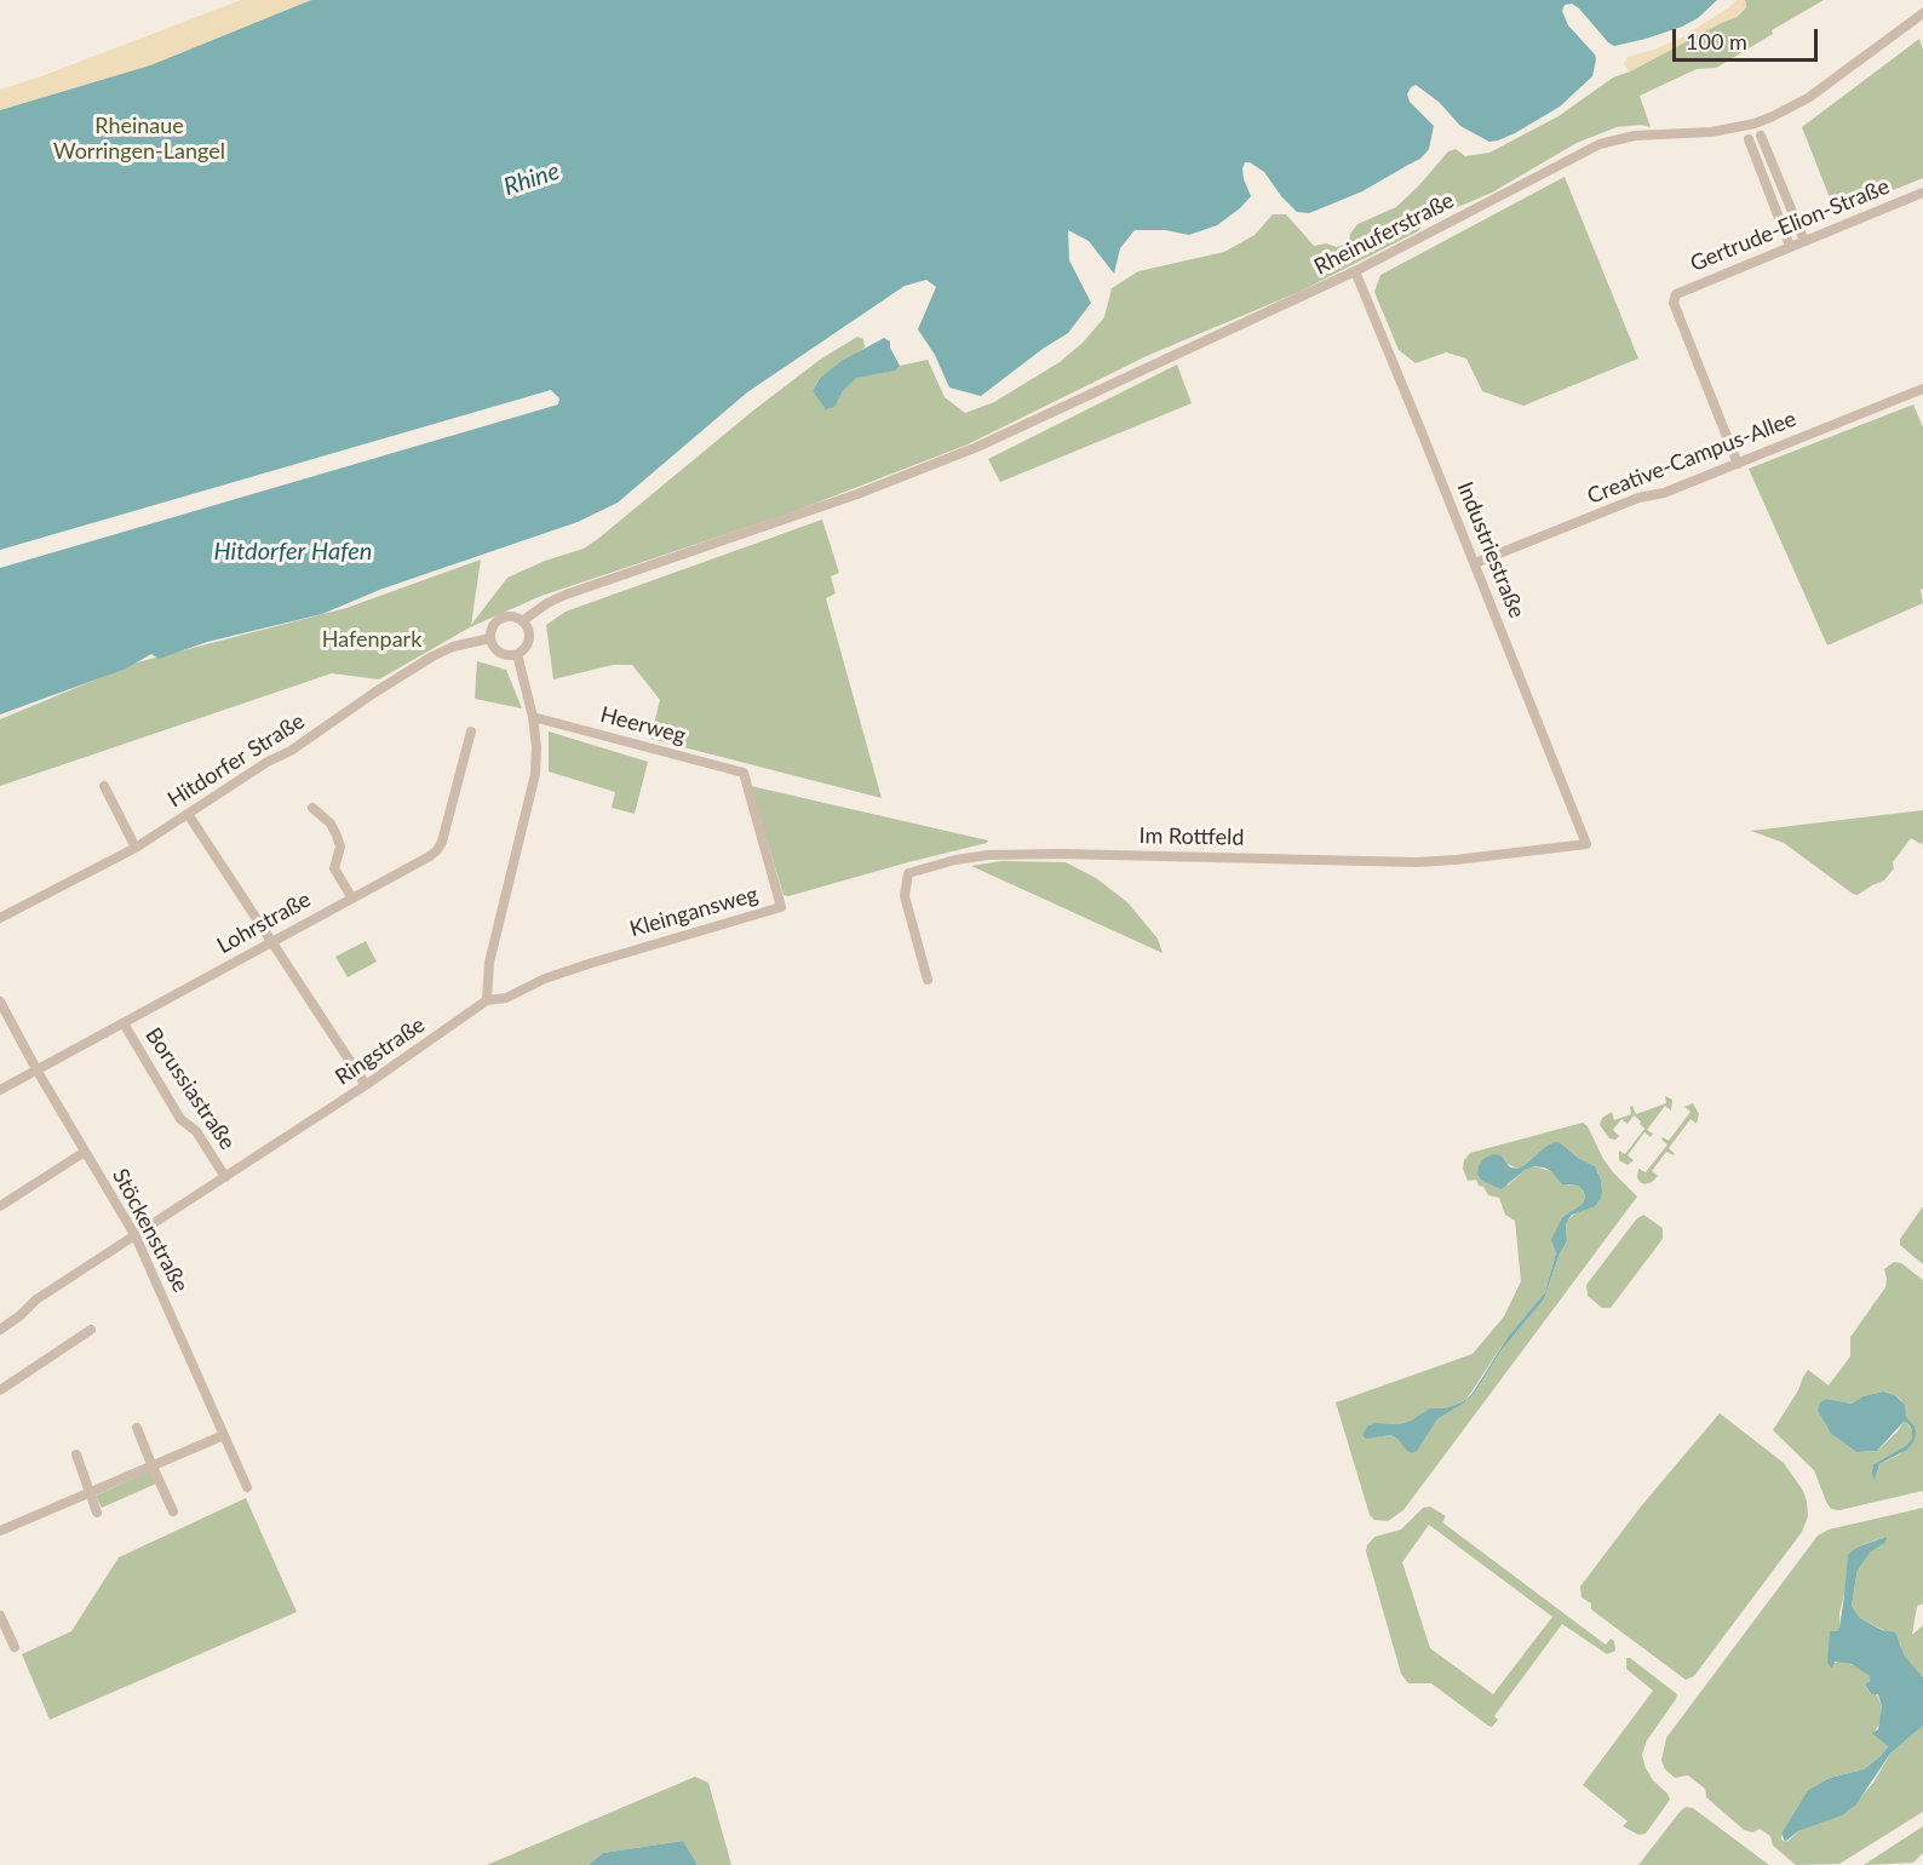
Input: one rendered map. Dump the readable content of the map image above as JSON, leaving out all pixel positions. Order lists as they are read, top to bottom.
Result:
{
  "streets": {
    "street": [
      "Gertrude-Elion-Straße",
      "Rheinuferstraße",
      "Creative-Campus-Allee",
      "Industriestraße",
      "Heerweg",
      "Hitdorfer Straße",
      "Im Rottfeld",
      "Kleingansweg",
      "Lohrstraße",
      "Ringstraße",
      "Borussiastraße",
      "Stöckenstraße"
    ]
  },
  "crossings": [
    ["Gertrude-Elion-Straße", "Creative-Campus-Allee"],
    ["Rheinuferstraße", "Industriestraße"],
    ["Rheinuferstraße", "Hitdorfer Straße"],
    ["Creative-Campus-Allee", "Industriestraße"],
    ["Industriestraße", "Im Rottfeld"],
    ["Heerweg", "Kleingansweg"],
    ["Kleingansweg", "Ringstraße"],
    ["Lohrstraße", "Borussiastraße"],
    ["Lohrstraße", "Stöckenstraße"],
    ["Ringstraße", "Borussiastraße"],
    ["Ringstraße", "Stöckenstraße"]
  ],
  "water": ["Rhine", "Hitdorfer Hafen"],
  "parks": ["Rheinaue Worringen-Langel", "Hafenpark"],
  "scale_bar": "100 m"
}
